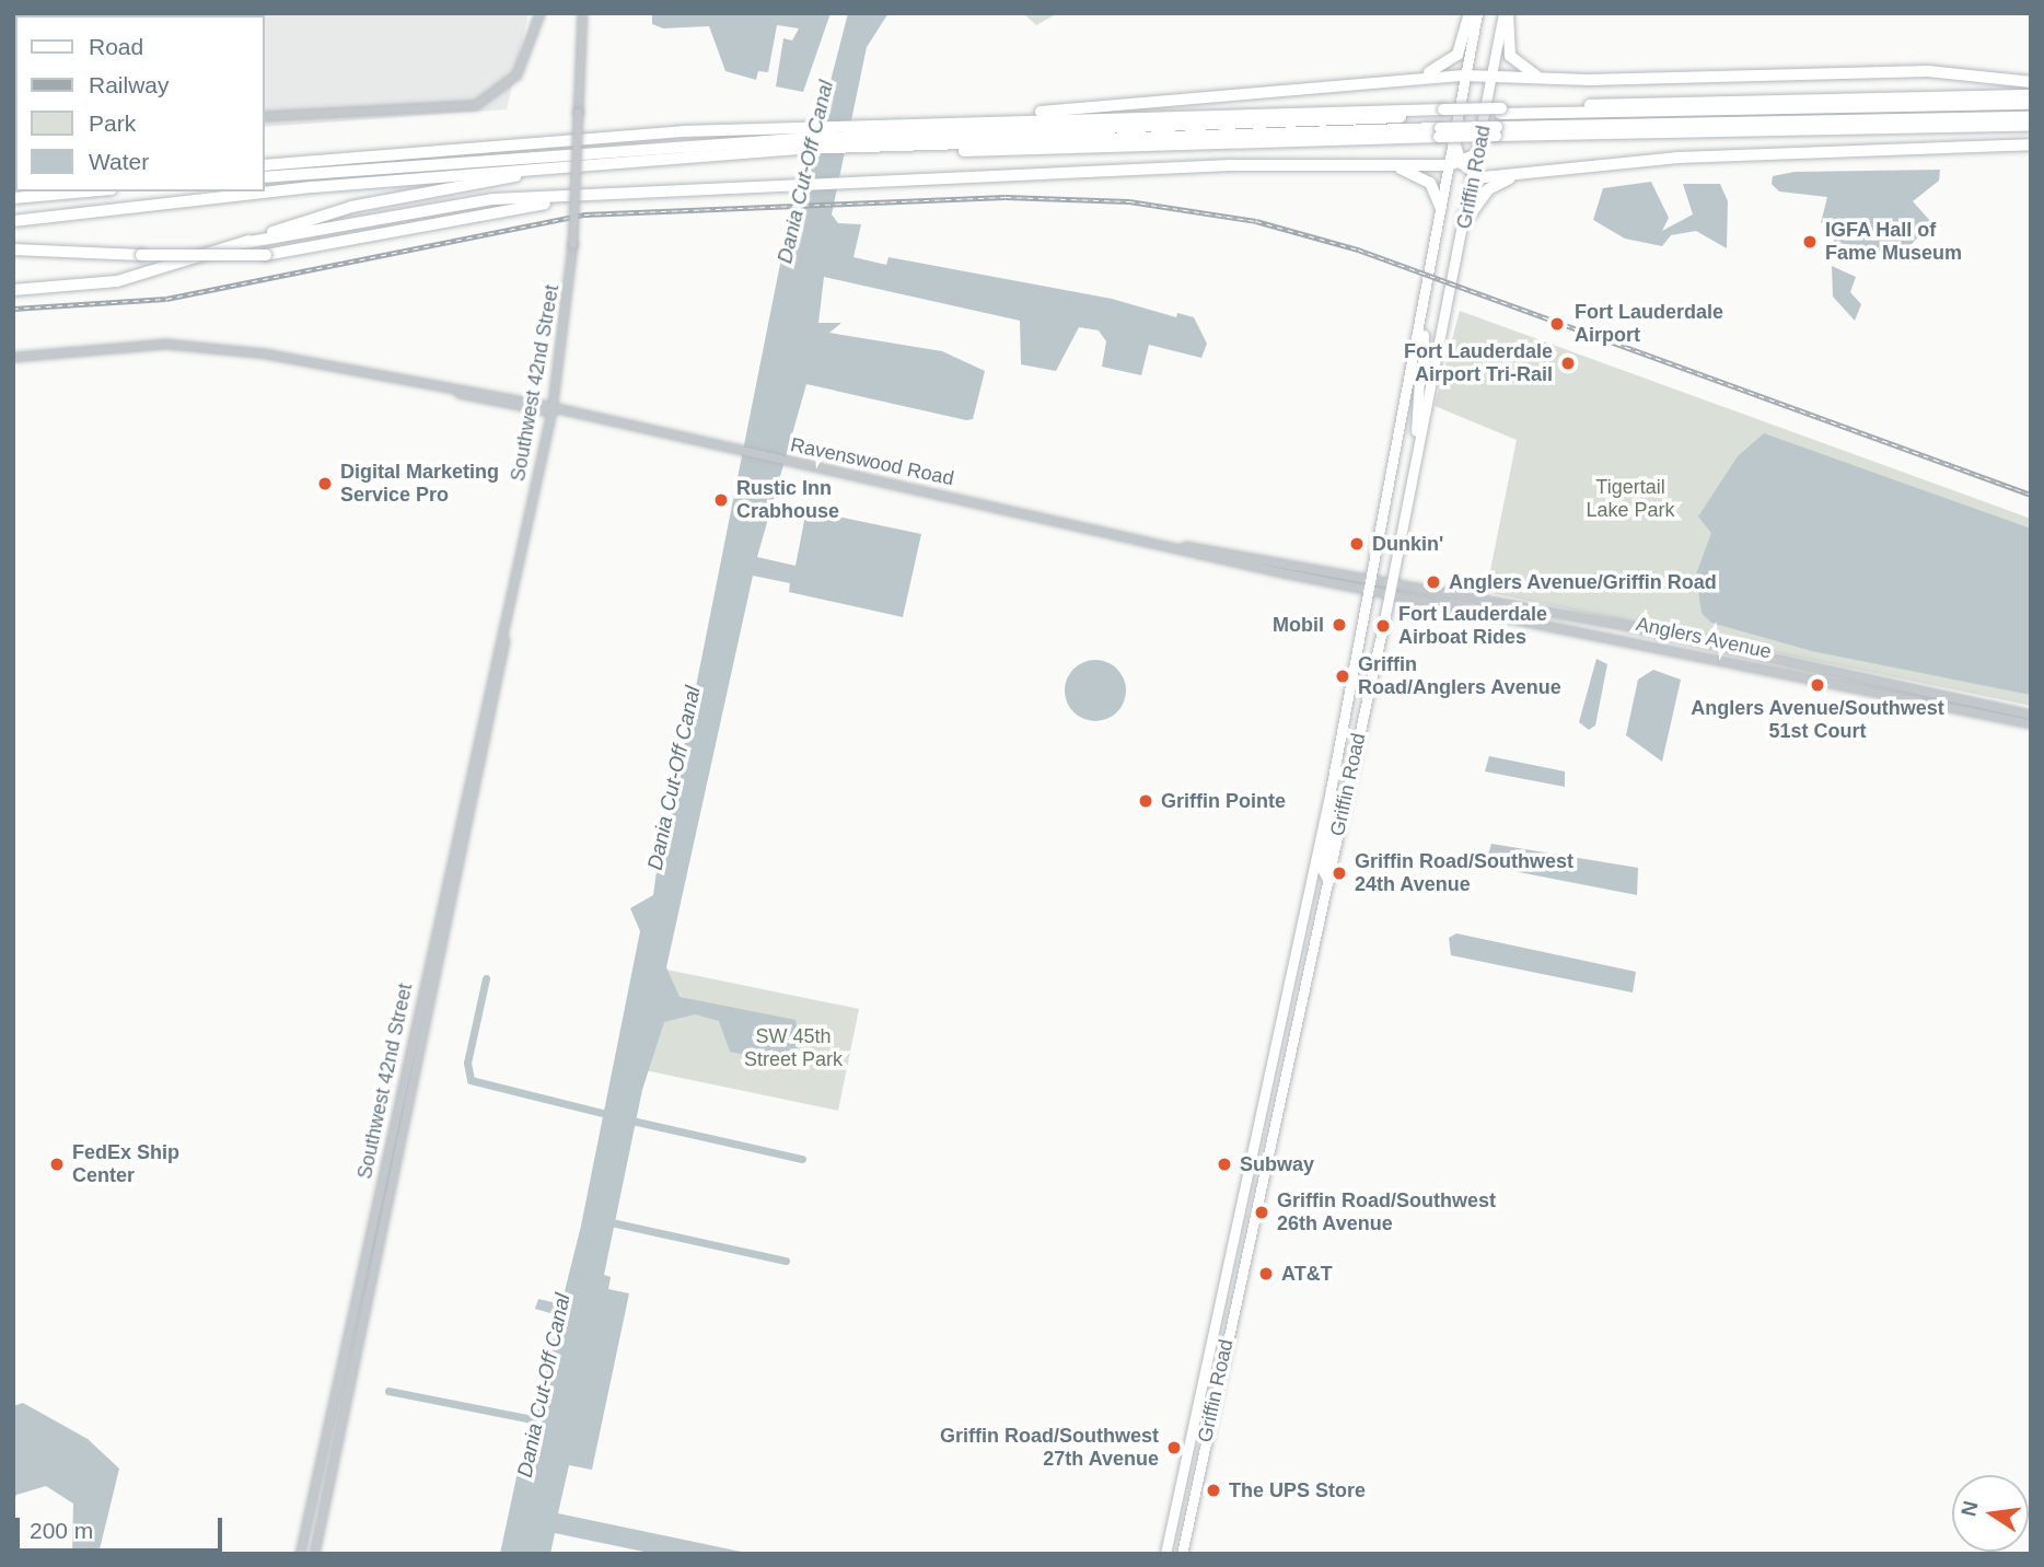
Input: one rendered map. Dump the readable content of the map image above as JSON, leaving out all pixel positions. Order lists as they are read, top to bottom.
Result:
{
  "streets": {
    "main road": ["Griffin Road"],
    "street": ["Southwest 42nd Street", "Ravenswood Road", "Anglers Avenue"]
  },
  "crossings": [
    ["Griffin Road", "Ravenswood Road"],
    ["Griffin Road", "Anglers Avenue"],
    ["Southwest 42nd Street", "Ravenswood Road"],
    ["Ravenswood Road", "Anglers Avenue"]
  ],
  "water": ["Dania Cut-Off Canal"],
  "parks": ["Tigertail Lake Park", "SW 45th Street Park"],
  "places": [
    "IGFA Hall of Fame Museum",
    "Fort Lauderdale Airport",
    "Fort Lauderdale Airport Tri-Rail",
    "Digital Marketing Service Pro",
    "Rustic Inn Crabhouse",
    "Dunkin'",
    "Anglers Avenue/Griffin Road",
    "Mobil",
    "Fort Lauderdale Airboat Rides",
    "Griffin Road/Anglers Avenue",
    "Anglers Avenue/Southwest 51st Court",
    "Griffin Pointe",
    "Griffin Road/Southwest 24th Avenue",
    "FedEx Ship Center",
    "Subway",
    "Griffin Road/Southwest 26th Avenue",
    "AT&T",
    "Griffin Road/Southwest 27th Avenue",
    "The UPS Store"
  ],
  "legend": [
    "Road",
    "Railway",
    "Park",
    "Water"
  ],
  "scale_bar": "200 m",
  "north": "left"
}
